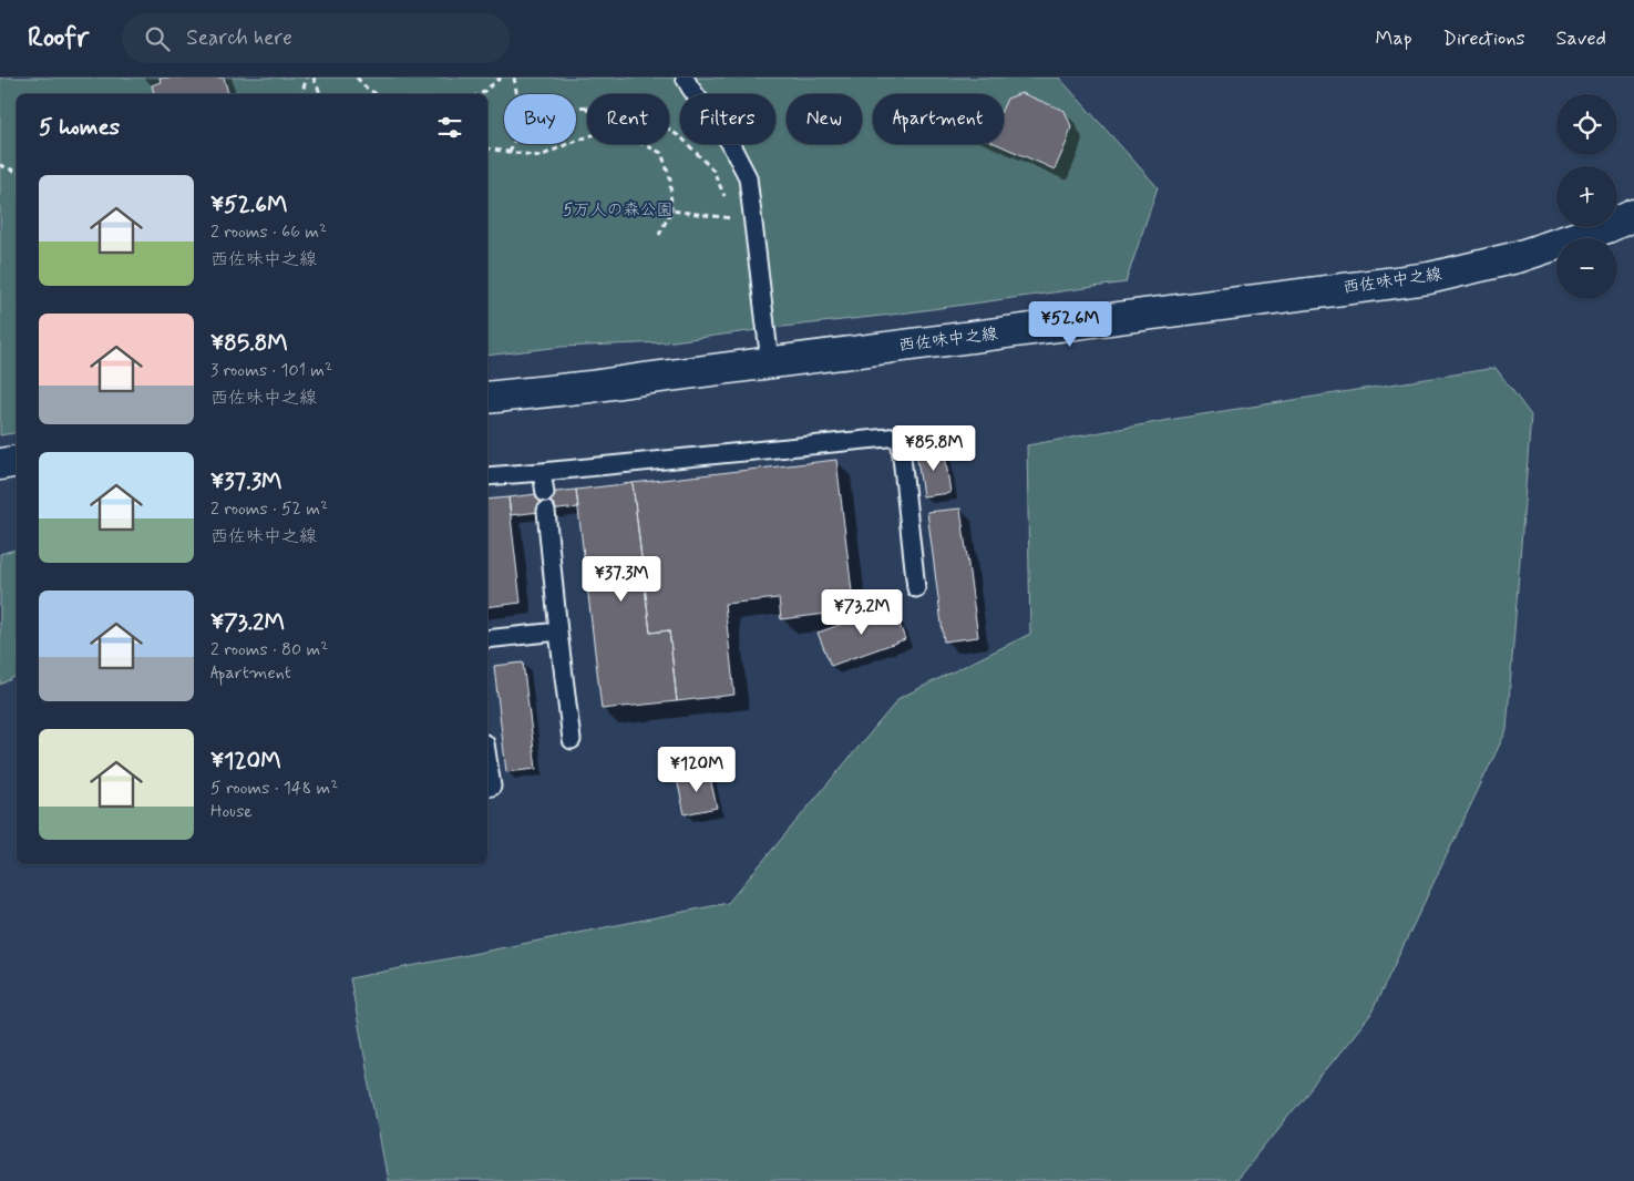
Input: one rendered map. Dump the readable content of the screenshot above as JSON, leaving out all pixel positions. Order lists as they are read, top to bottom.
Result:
{
  "streets": {
    "main road": ["西佐味中之線"]
  },
  "parks": ["5万人の森公園"],
  "page": {
    "header": "Roofr",
    "search": "Search here",
    "nav": ["Map", "Directions", "Saved"],
    "map_buttons": ["+", "−"],
    "chip": [
      "Buy",
      "Rent",
      "Filters",
      "New",
      "Apartment"
    ],
    "heading": "5 homes",
    "list": [
      {
        "name": "¥52.6M",
        "note": "2 rooms · 66 m² · 西佐味中之線"
      },
      {
        "name": "¥85.8M",
        "note": "3 rooms · 101 m² · 西佐味中之線"
      },
      {
        "name": "¥37.3M",
        "note": "2 rooms · 52 m² · 西佐味中之線"
      },
      {
        "name": "¥73.2M",
        "note": "2 rooms · 80 m² · Apartment"
      },
      {
        "name": "¥120M",
        "note": "5 rooms · 148 m² · House"
      }
    ],
    "price": [
      "¥52.6M",
      "¥85.8M",
      "¥37.3M",
      "¥73.2M",
      "¥120M"
    ]
  }
}
